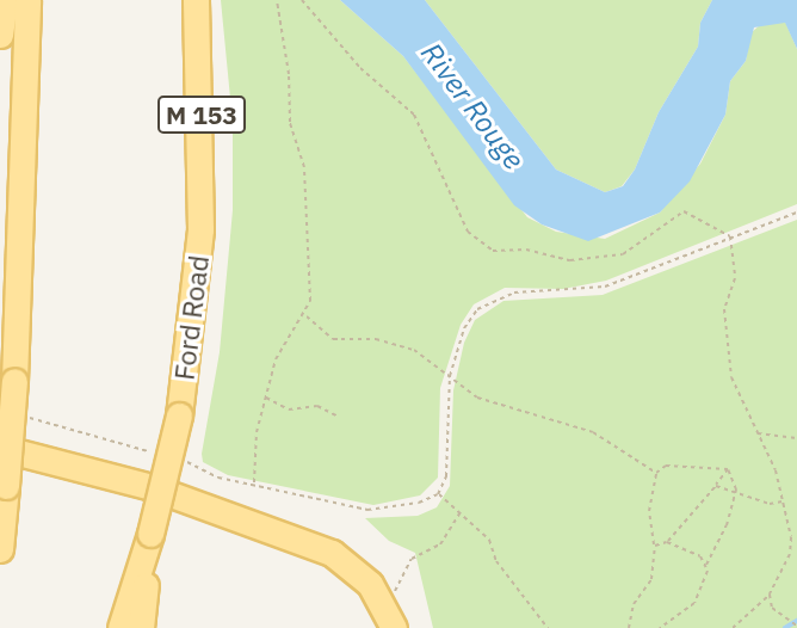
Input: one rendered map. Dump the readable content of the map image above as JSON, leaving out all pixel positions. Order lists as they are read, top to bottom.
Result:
{
  "streets": {
    "main road": ["M 153", "Ford Road"]
  },
  "water": ["River Rouge"]
}
